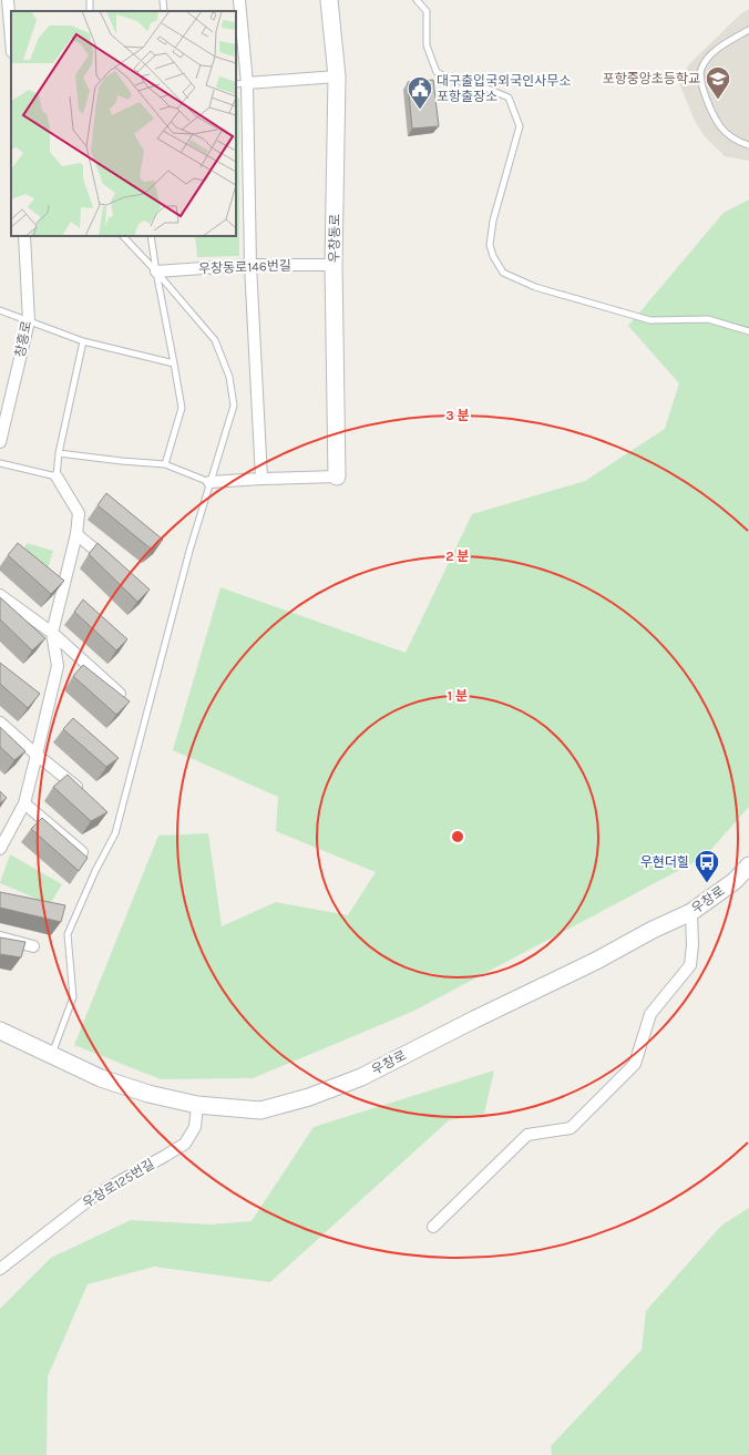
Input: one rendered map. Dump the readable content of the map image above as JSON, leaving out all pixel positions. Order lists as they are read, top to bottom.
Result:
{
  "streets": {
    "main road": ["우창동로", "우창로"],
    "street": ["우창동로146번길", "창흥로", "우창로125번길"]
  },
  "crossings": [
    ["우창동로", "우창동로146번길"],
    ["우창로", "우창로125번길"]
  ],
  "places": {
    "school or university": ["포항중앙초등학교"],
    "public building": ["대구출입국외국인사무소 포항출장소"],
    "bus stop": ["우현더힐"]
  },
  "rings": ["3 분", "2 분", "1 분"]
}
